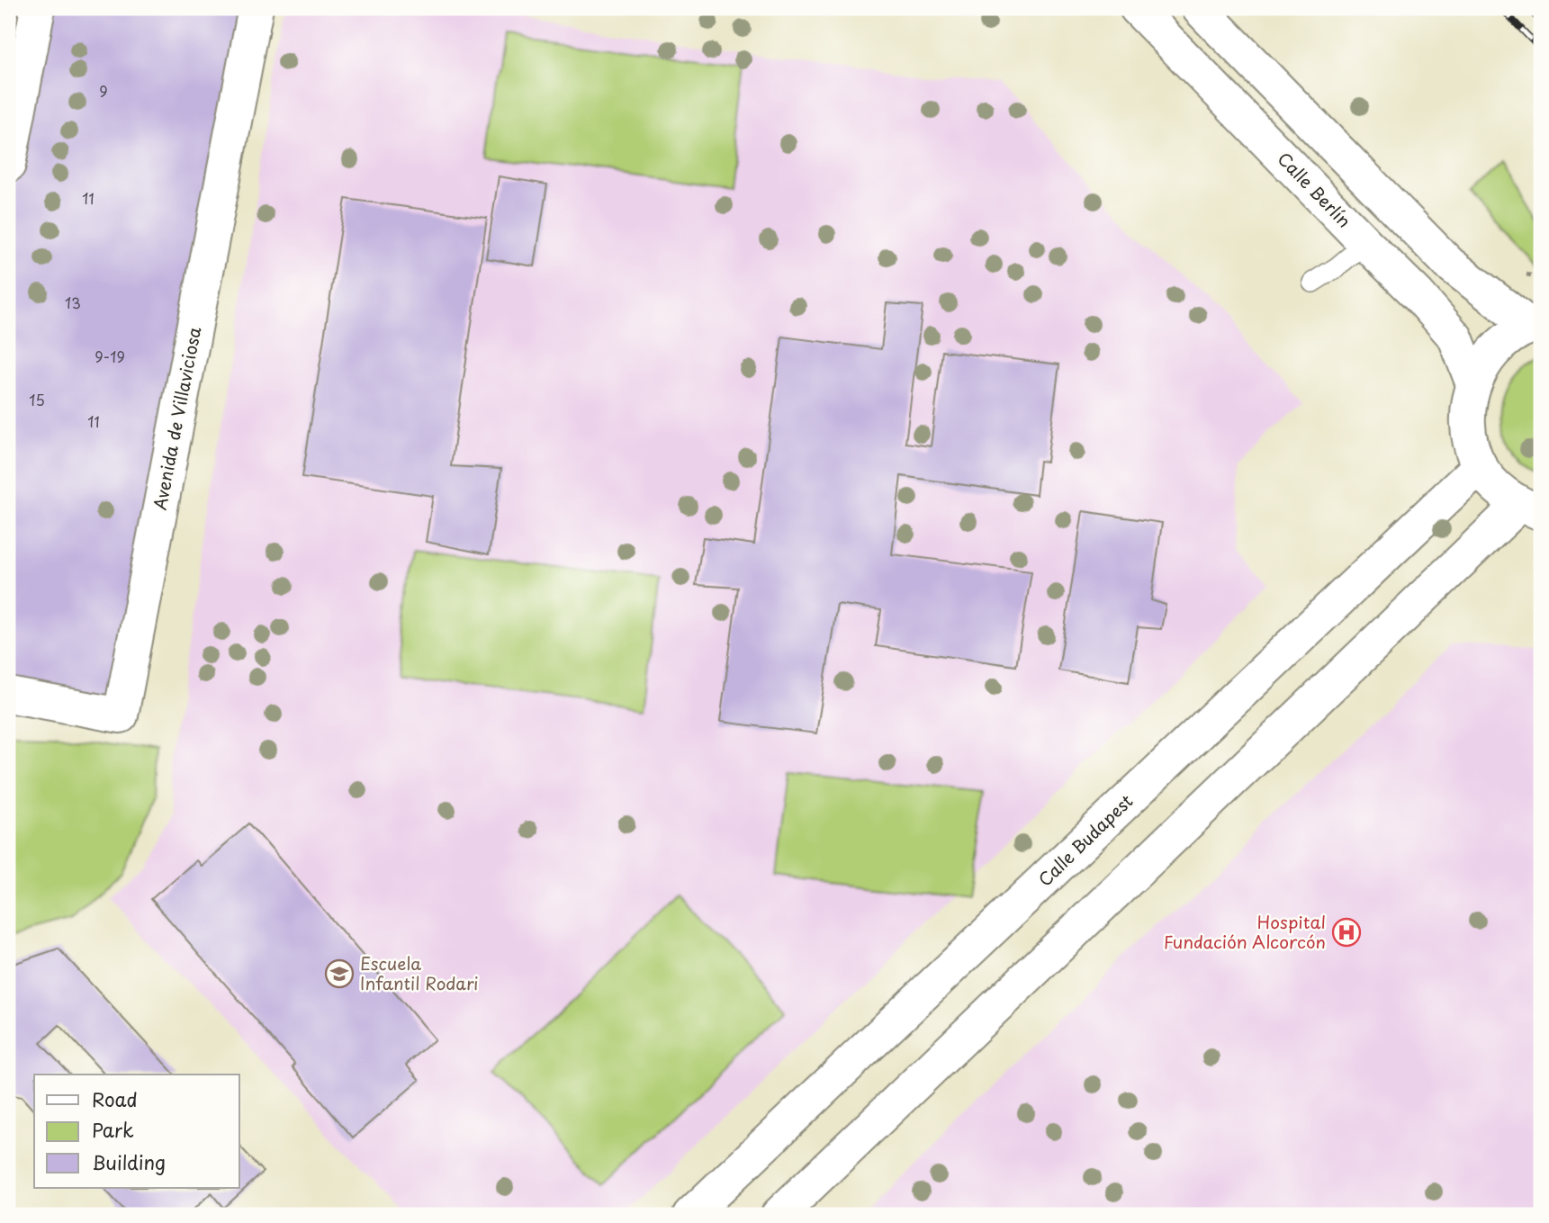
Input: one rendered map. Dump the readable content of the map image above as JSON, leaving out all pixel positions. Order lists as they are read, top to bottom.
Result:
{
  "streets": {
    "street": ["Calle Berlín", "Avenida de Villaviciosa", "Calle Budapest"]
  },
  "places": {
    "hospital": ["Hospital Fundación Alcorcón"],
    "school or university": ["Escuela Infantil Rodari"]
  },
  "house_numbers": [
    "9",
    "11",
    "13",
    "9-19",
    "15",
    "11"
  ],
  "legend": ["Road", "Park", "Building"]
}
